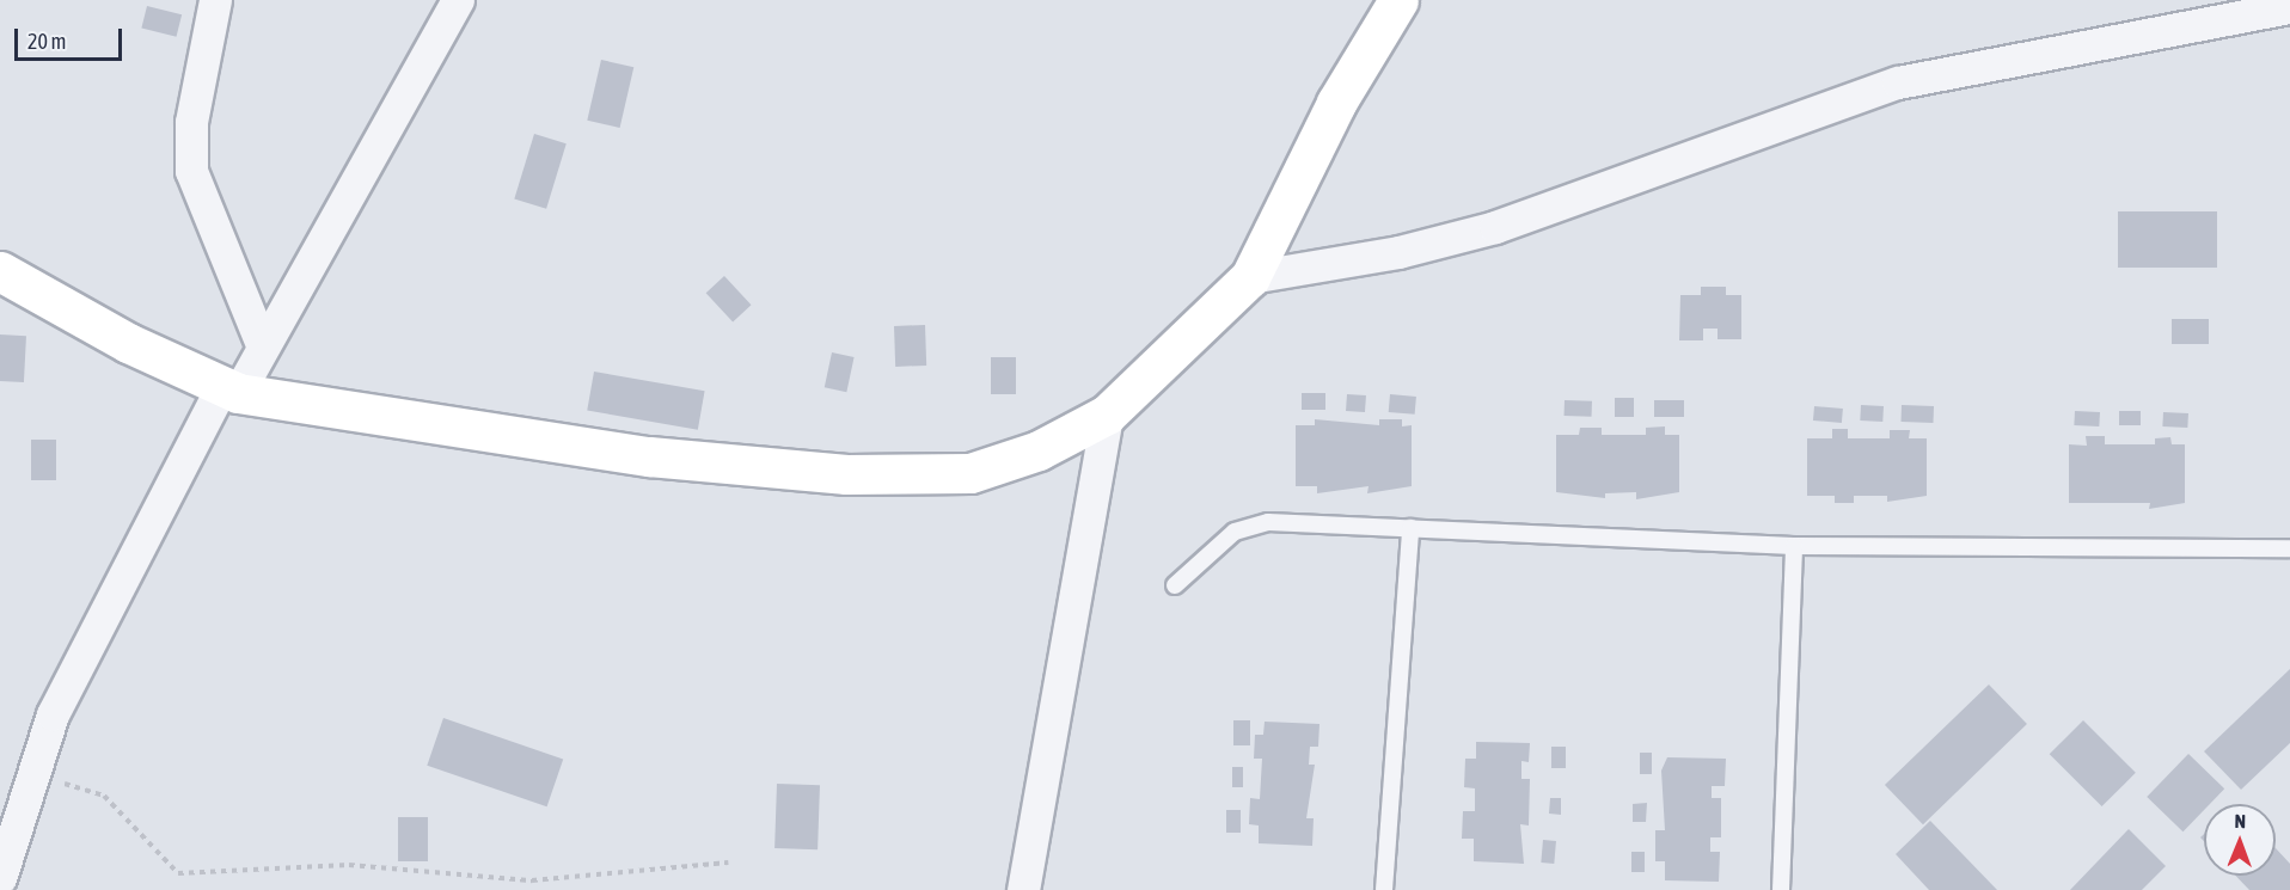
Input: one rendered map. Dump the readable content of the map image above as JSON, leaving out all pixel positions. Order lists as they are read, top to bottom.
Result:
{
  "scale_bar": "20 m",
  "north": "top"
}
